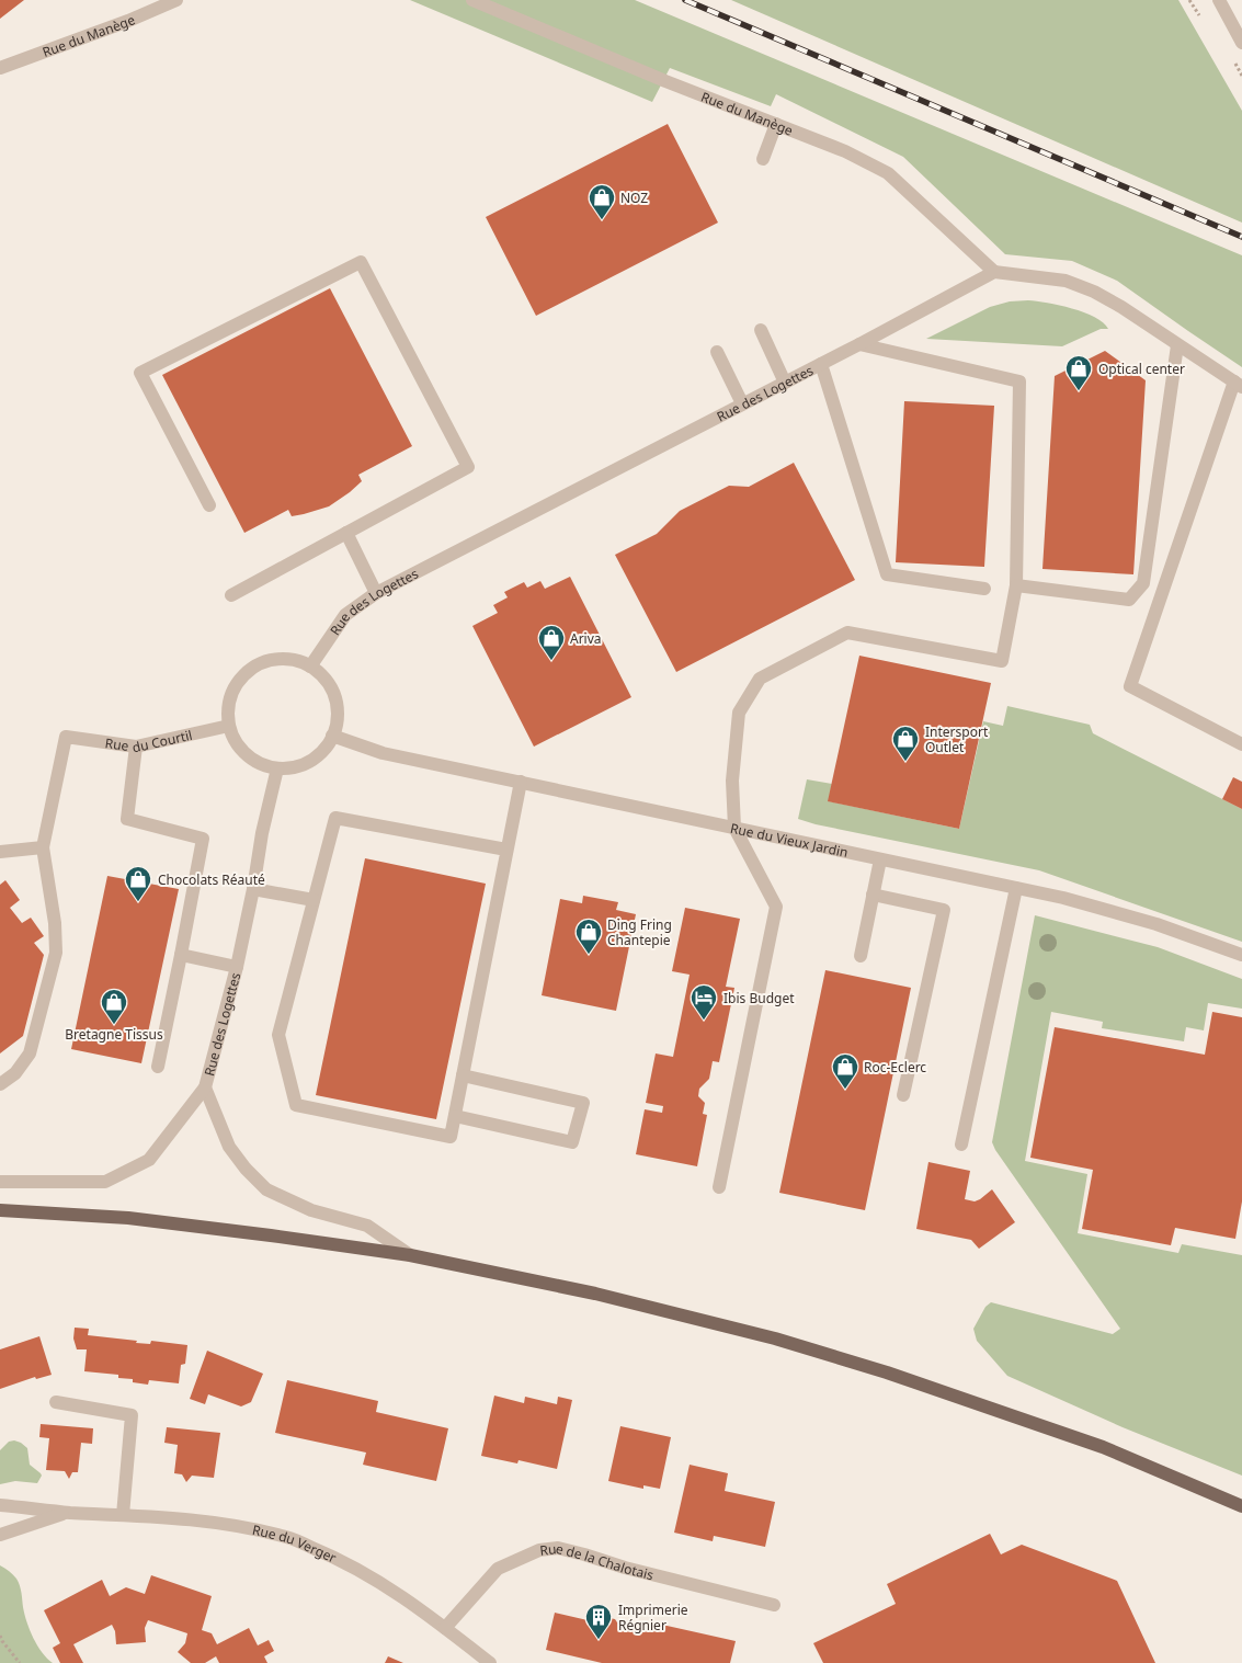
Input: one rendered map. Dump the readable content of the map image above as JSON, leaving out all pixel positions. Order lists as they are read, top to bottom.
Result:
{
  "streets": {
    "street": [
      "Rue du Manège",
      "Rue des Logettes",
      "Rue du Courtil",
      "Rue du Vieux Jardin",
      "Rue du Verger",
      "Rue de la Chalotais"
    ]
  },
  "crossings": [
    ["Rue du Manège", "Rue des Logettes"],
    ["Rue des Logettes", "Rue du Courtil"],
    ["Rue des Logettes", "Rue du Vieux Jardin"],
    ["Rue du Courtil", "Rue du Vieux Jardin"],
    ["Rue du Verger", "Rue de la Chalotais"]
  ],
  "places": {
    "shop": [
      "NOZ",
      "Optical center",
      "Ariva",
      "Intersport Outlet",
      "Chocolats Réauté",
      "Ding Fring Chantepie",
      "Bretagne Tissus",
      "Roc-Eclerc"
    ],
    "hotel": ["Ibis Budget"],
    "building": ["Imprimerie Régnier"]
  }
}
